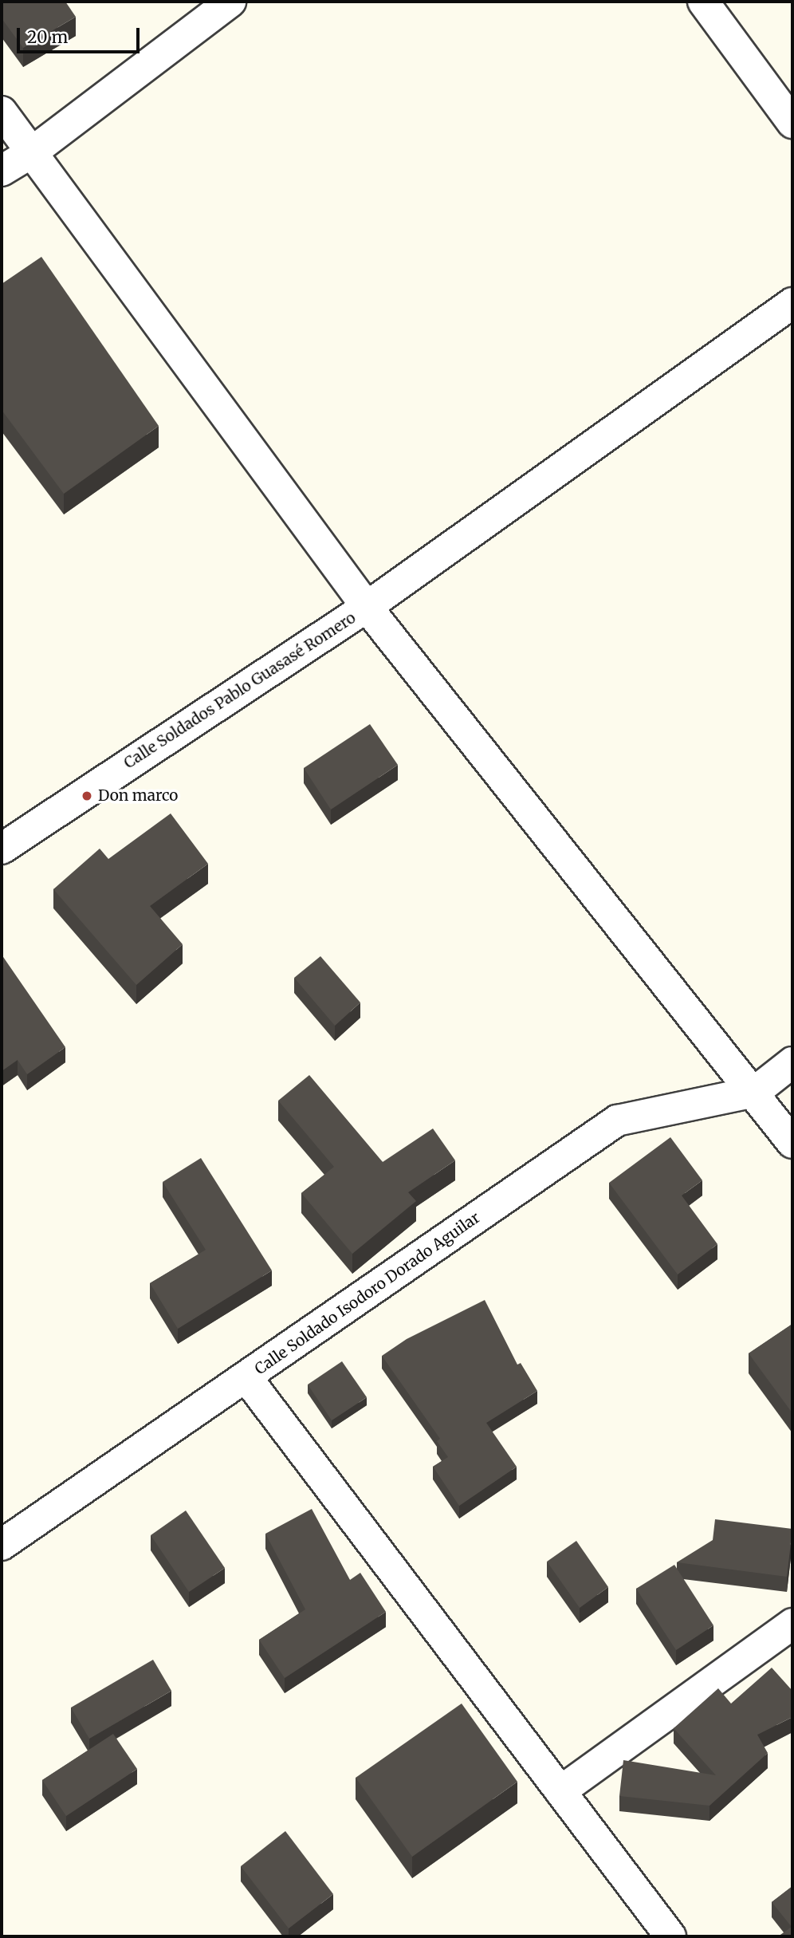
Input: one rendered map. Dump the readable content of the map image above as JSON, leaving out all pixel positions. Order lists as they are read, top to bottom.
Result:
{
  "streets": {
    "street": ["Calle Soldados Pablo Guasasé Romero", "Calle Soldado Isodoro Dorado Aguilar"]
  },
  "places": ["Don marco"],
  "scale_bar": "20 m"
}
